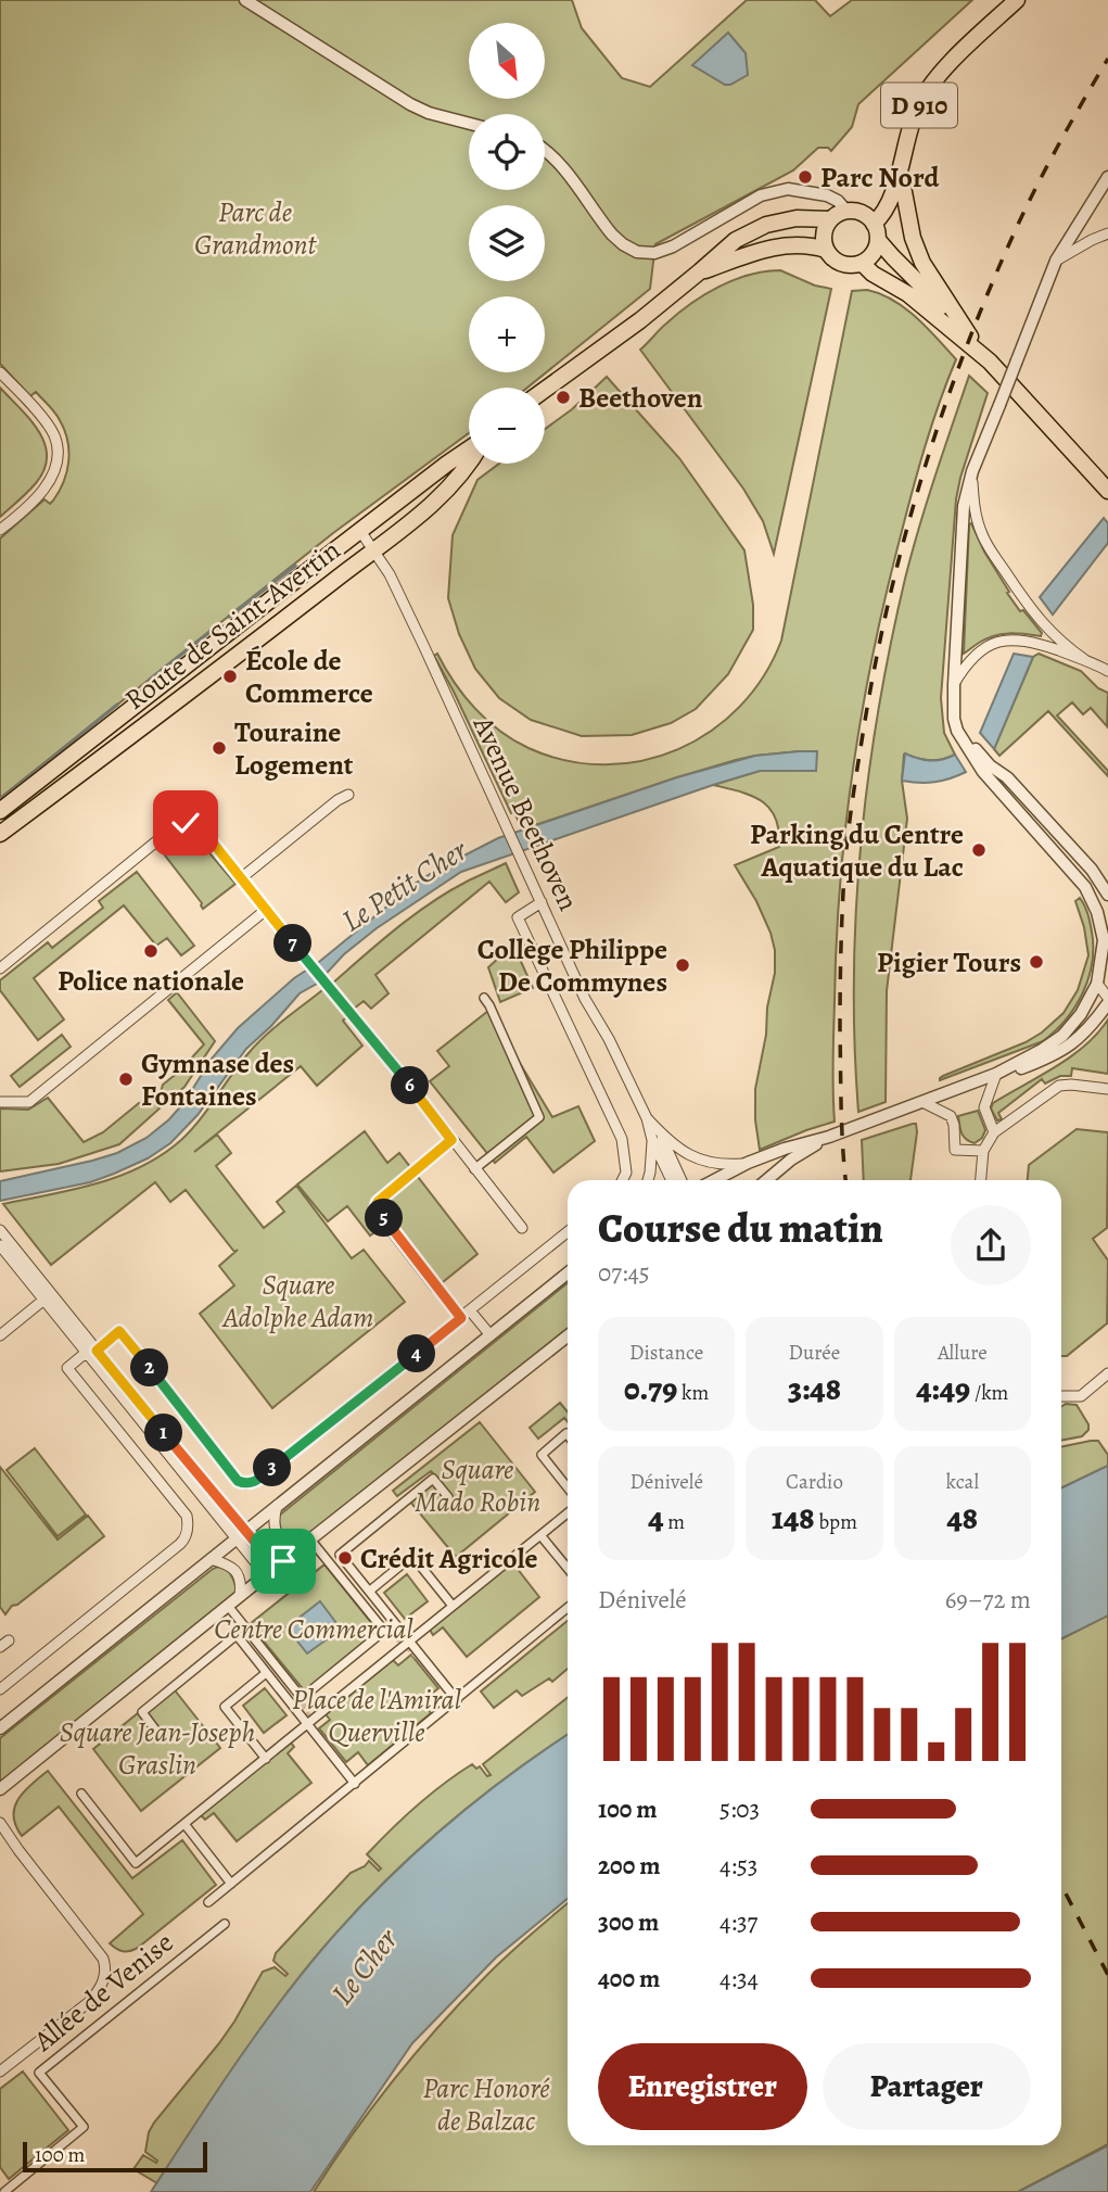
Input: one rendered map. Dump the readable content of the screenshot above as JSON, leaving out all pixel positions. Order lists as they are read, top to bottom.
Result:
{
  "streets": {
    "main road": ["D 910", "Route de Saint-Avertin"],
    "street": ["Avenue Beethoven", "Allée de Venise"]
  },
  "crossings": [
    ["Route de Saint-Avertin", "Avenue Beethoven"]
  ],
  "water": ["Le Petit Cher", "Le Cher"],
  "parks": [
    "Parc de Grandmont",
    "Square Adolphe Adam",
    "Square Mado Robin",
    "Centre Commercial",
    "Place de l'Amiral Querville",
    "Square Jean-Joseph Graslin",
    "Parc Honoré de Balzac"
  ],
  "places": [
    "Parc Nord",
    "Beethoven",
    "École de Commerce",
    "Touraine Logement",
    "Parking du Centre Aquatique du Lac",
    "Police nationale",
    "Pigier Tours",
    "Collège Philippe De Commynes",
    "Gymnase des Fontaines",
    "Crédit Agricole"
  ],
  "scale_bar": "100 m",
  "north": "bottom right",
  "page": {
    "map_buttons": ["+", "−"],
    "pins": [
      "7",
      "6",
      "5",
      "4",
      "2",
      "1",
      "3"
    ],
    "heading": ["Course du matin", "07:45"],
    "stats": [
      ["Distance", "0.79 km"],
      ["Durée", "3:48"],
      ["Allure", "4:49 /km"],
      ["Dénivelé", "4 m"],
      ["Cardio", "148 bpm"],
      ["kcal", "48"]
    ],
    "chart": ["Dénivelé", "69–72 m"],
    "list": [
      {
        "name": "100 m",
        "note": "5:03"
      },
      {
        "name": "200 m",
        "note": "4:53"
      },
      {
        "name": "300 m",
        "note": "4:37"
      },
      {
        "name": "400 m",
        "note": "4:34"
      }
    ],
    "buttons": ["Enregistrer", "Partager"],
    "scale": "100 m"
  }
}
